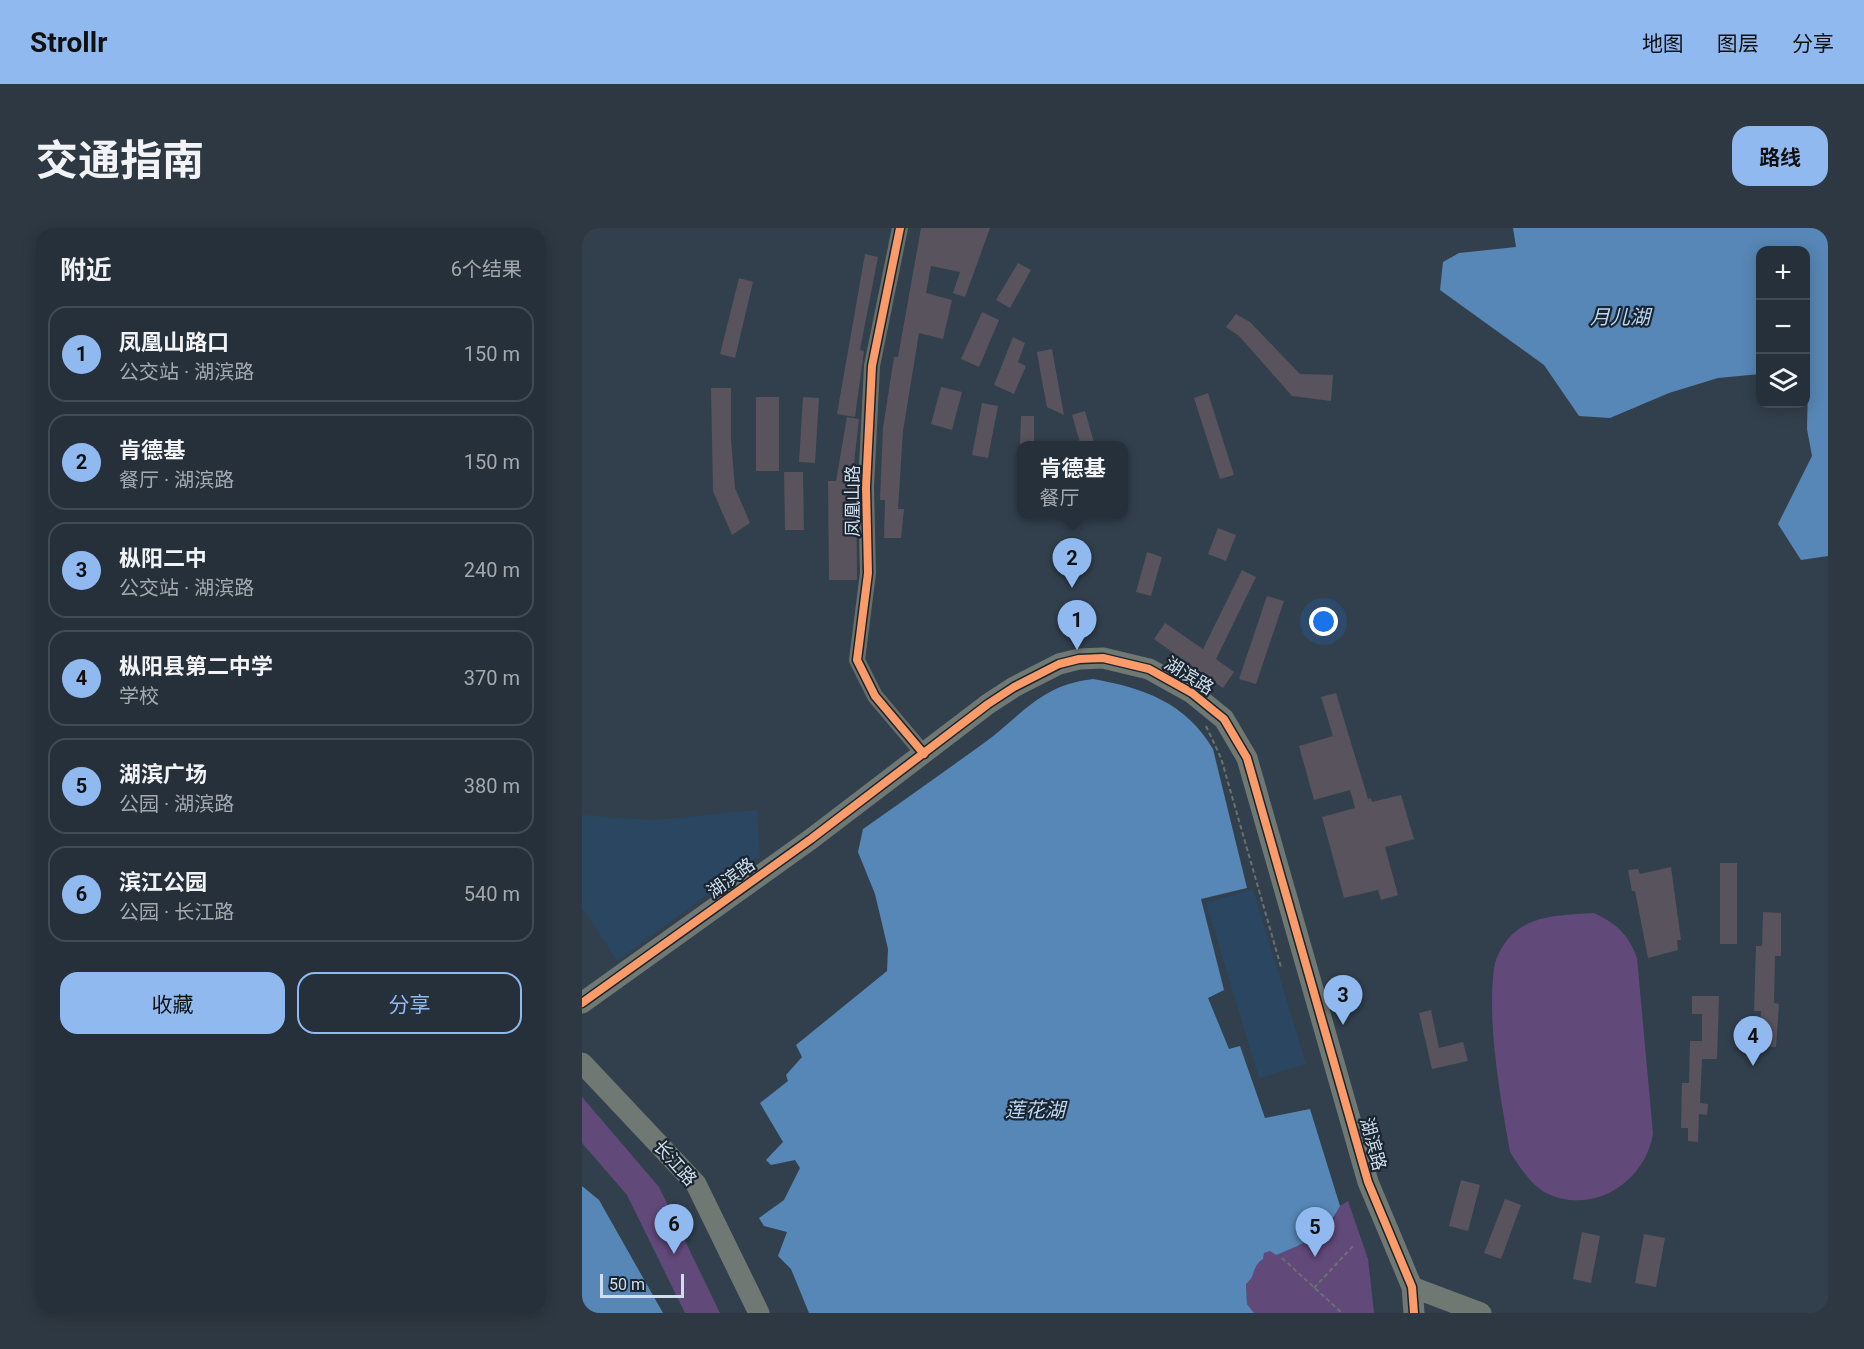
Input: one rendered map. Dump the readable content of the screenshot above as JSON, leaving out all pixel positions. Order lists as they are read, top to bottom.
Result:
{
  "streets": {
    "main road": ["湖滨路", "长江路"],
    "street": ["凤凰山路"]
  },
  "crossings": [
    ["凤凰山路", "湖滨路"]
  ],
  "water": ["月儿湖", "莲花湖"],
  "scale_bar": "50 m",
  "page": {
    "header": "Strollr",
    "nav": ["地图", "图层", "分享"],
    "title": "交通指南",
    "buttons": [
      "路线",
      ["收藏", "分享"]
    ],
    "heading": ["附近", "6个结果"],
    "map_buttons": ["+", "−"],
    "list": [
      {
        "mark": "1",
        "name": "凤凰山路口",
        "note": "公交站 · 湖滨路",
        "value": "150 m"
      },
      {
        "mark": "2",
        "name": "肯德基",
        "note": "餐厅 · 湖滨路",
        "value": "150 m"
      },
      {
        "mark": "3",
        "name": "枞阳二中",
        "note": "公交站 · 湖滨路",
        "value": "240 m"
      },
      {
        "mark": "4",
        "name": "枞阳县第二中学",
        "note": "学校",
        "value": "370 m"
      },
      {
        "mark": "5",
        "name": "湖滨广场",
        "note": "公园 · 湖滨路",
        "value": "380 m"
      },
      {
        "mark": "6",
        "name": "滨江公园",
        "note": "公园 · 长江路",
        "value": "540 m"
      }
    ],
    "popup": ["肯德基", "餐厅"],
    "pins": [
      "2",
      "1",
      "3",
      "4",
      "6",
      "5"
    ],
    "scale": "50 m"
  }
}
